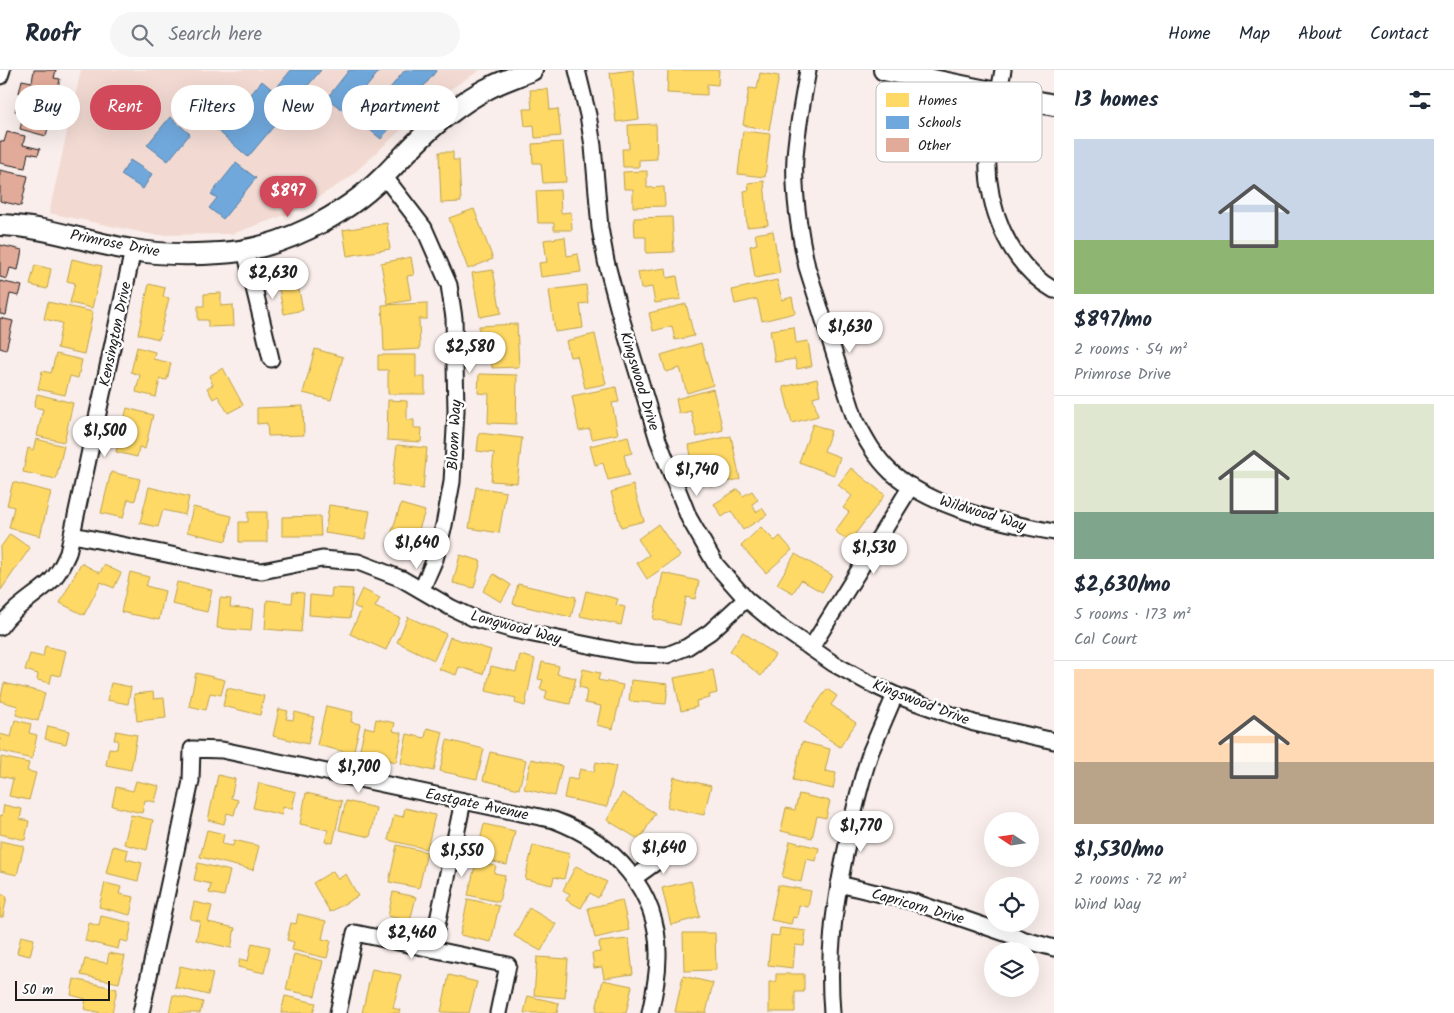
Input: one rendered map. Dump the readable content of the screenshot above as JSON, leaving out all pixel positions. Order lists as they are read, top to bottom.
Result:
{
  "streets": {
    "street": [
      "Primrose Drive",
      "Kensington Drive",
      "Kingswood Drive",
      "Bloom Way",
      "Wildwood Way",
      "Longwood Way",
      "Eastgate Avenue",
      "Capricorn Drive"
    ]
  },
  "crossings": [
    ["Primrose Drive", "Kensington Drive"],
    ["Primrose Drive", "Bloom Way"],
    ["Kensington Drive", "Longwood Way"],
    ["Kingswood Drive", "Longwood Way"],
    ["Bloom Way", "Longwood Way"]
  ],
  "legend": ["Homes", "Schools", "Other"],
  "scale_bar": "50 m",
  "north": "left",
  "page": {
    "header": "Roofr",
    "search": "Search here",
    "nav": [
      "Home",
      "Map",
      "About",
      "Contact"
    ],
    "heading": "13 homes",
    "chip": [
      "Buy",
      "Rent",
      "Filters",
      "New",
      "Apartment"
    ],
    "list": [
      {
        "name": "$897/mo",
        "note": "2 rooms · 54 m² · Primrose Drive"
      },
      {
        "name": "$2,630/mo",
        "note": "5 rooms · 173 m² · Cal Court"
      },
      {
        "name": "$1,530/mo",
        "note": "2 rooms · 72 m² · Wind Way"
      }
    ],
    "price": [
      "$897",
      "$2,630",
      "$1,630",
      "$2,580",
      "$1,500",
      "$1,740",
      "$1,640",
      "$1,530",
      "$1,700",
      "$1,770",
      "$1,640",
      "$1,550",
      "$2,460"
    ],
    "scale": "50 m"
  }
}
